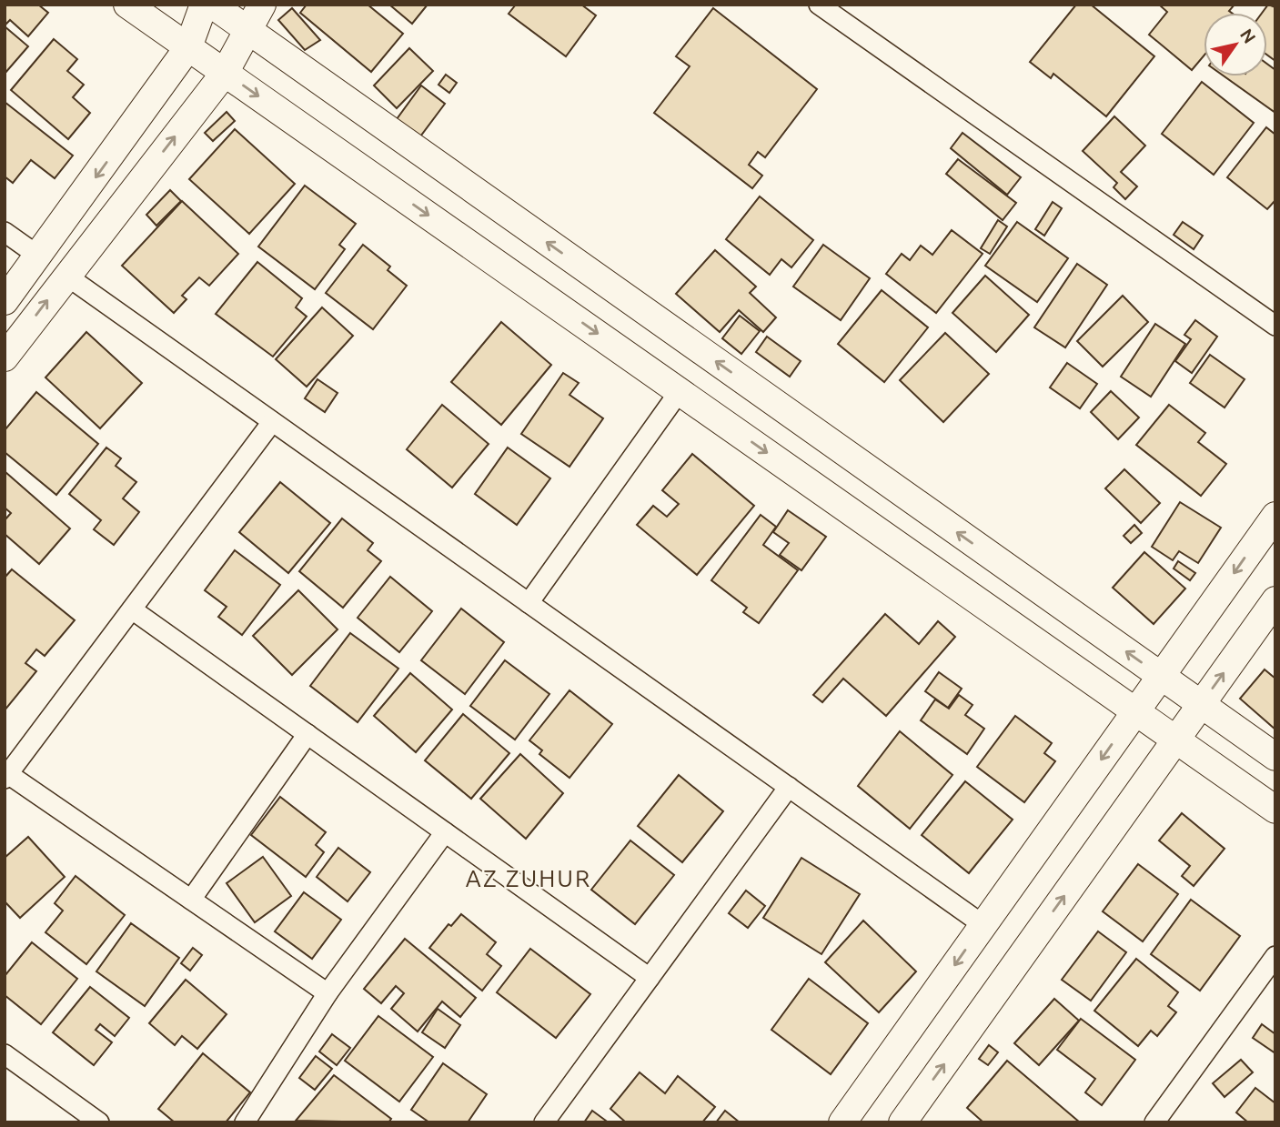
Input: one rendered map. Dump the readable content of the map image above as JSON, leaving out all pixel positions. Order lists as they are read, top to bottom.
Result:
{
  "districts": ["AZ ZUHUR"],
  "north": "top right"
}
